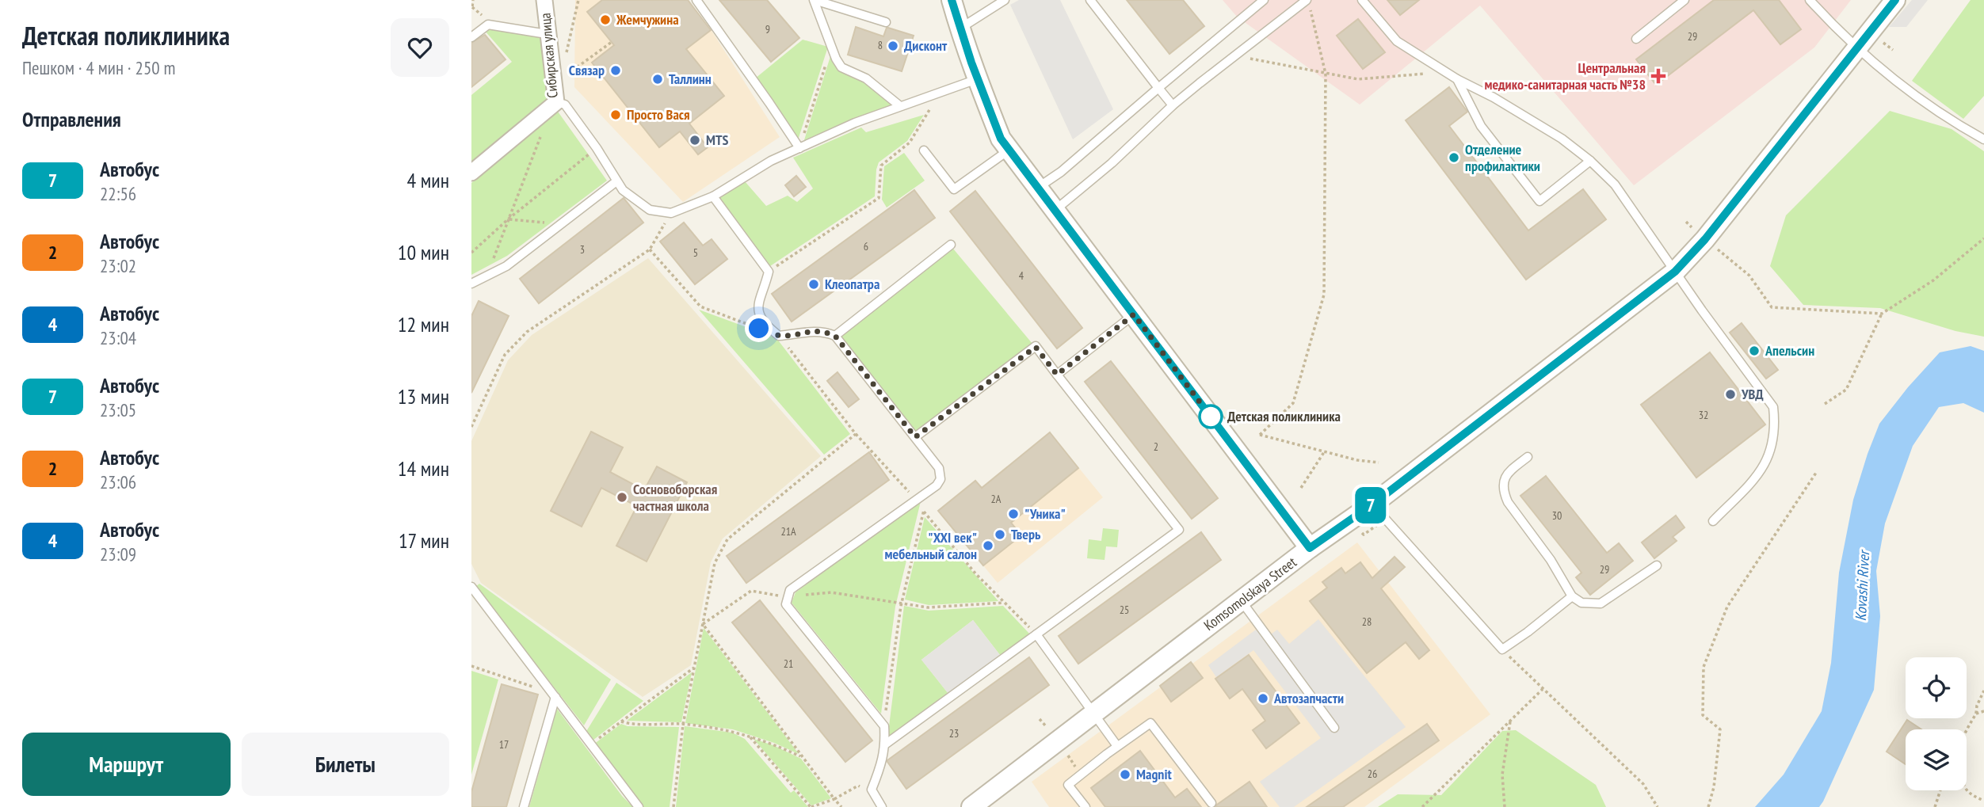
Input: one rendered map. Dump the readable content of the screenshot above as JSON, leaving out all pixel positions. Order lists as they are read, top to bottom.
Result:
{
  "streets": {
    "street": ["Сибирская улица", "Komsomolskaya Street"]
  },
  "water": ["Kovashi River"],
  "places": {
    "other": [
      "Жемчужина",
      "Дисконт",
      "Связар",
      "Таллинн",
      "Просто Вася",
      "MTS",
      "Отделение профилактики",
      "Клеопатра",
      "Апельсин",
      "УВД",
      "Детская поликлиника",
      "Сосновоборская частная школа",
      "\"Уника\"",
      "Тверь",
      "\"XXI век\" мебельный салон",
      "Автозапчасти",
      "Magnit"
    ],
    "health": ["Центральная медико-санитарная часть №38"]
  },
  "lines": ["bus line 7"],
  "house_numbers": [
    "9",
    "29",
    "8",
    "6",
    "3",
    "5",
    "4",
    "32",
    "2",
    "2А",
    "30",
    "21А",
    "29",
    "25",
    "28",
    "21",
    "23",
    "17",
    "26"
  ],
  "page": {
    "heading": [
      ["Детская поликлиника", "Пешком · 4 мин · 250 m"],
      "Отправления"
    ],
    "on_map": "7",
    "list": [
      {
        "mark": "7",
        "name": "Автобус",
        "note": "22:56",
        "value": "4 мин"
      },
      {
        "mark": "2",
        "name": "Автобус",
        "note": "23:02",
        "value": "10 мин"
      },
      {
        "mark": "4",
        "name": "Автобус",
        "note": "23:04",
        "value": "12 мин"
      },
      {
        "mark": "7",
        "name": "Автобус",
        "note": "23:05",
        "value": "13 мин"
      },
      {
        "mark": "2",
        "name": "Автобус",
        "note": "23:06",
        "value": "14 мин"
      },
      {
        "mark": "4",
        "name": "Автобус",
        "note": "23:09",
        "value": "17 мин"
      }
    ],
    "buttons": ["Маршрут", "Билеты"]
  }
}
